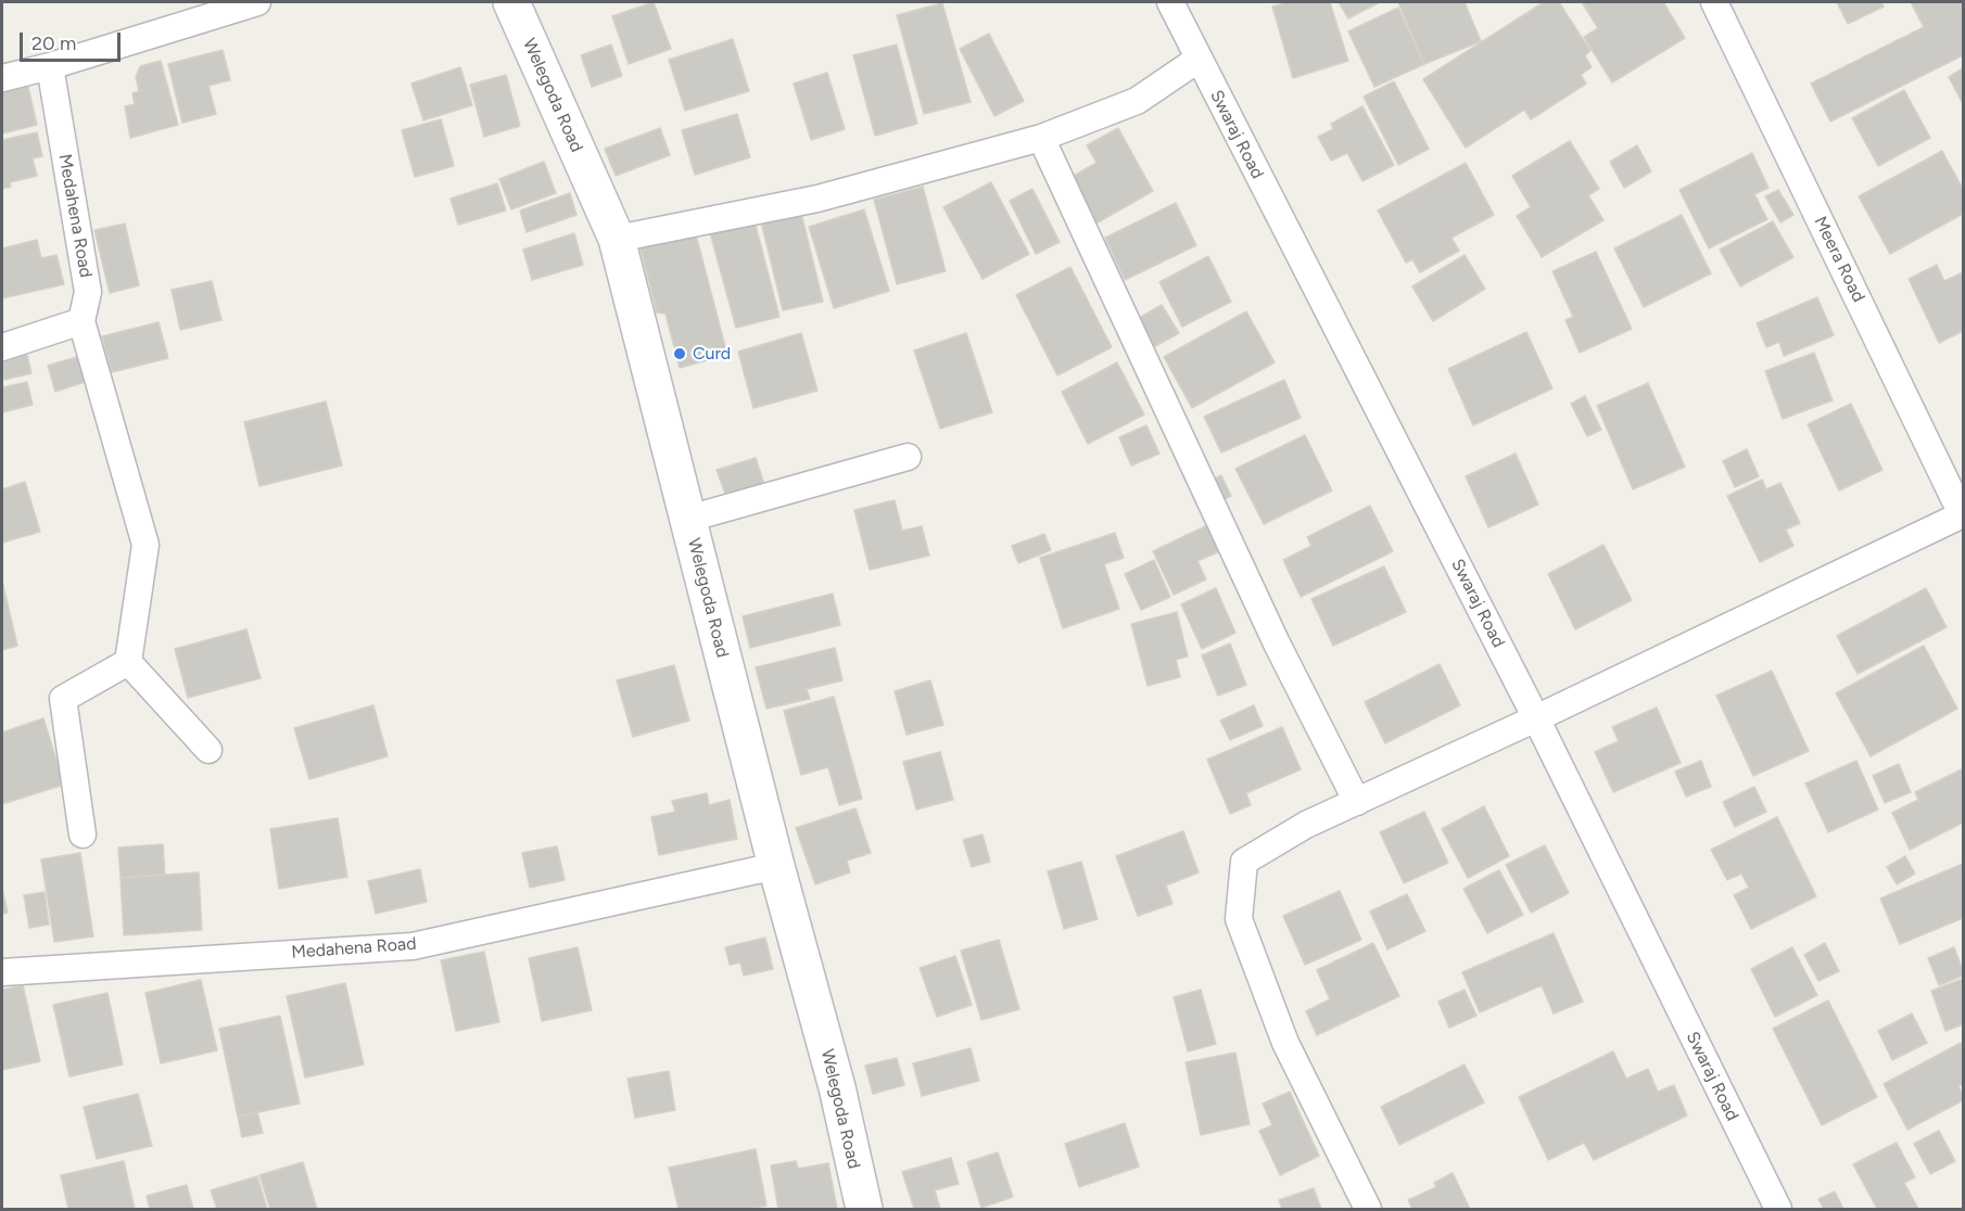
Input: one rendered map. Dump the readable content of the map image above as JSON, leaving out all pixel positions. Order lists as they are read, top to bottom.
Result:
{
  "streets": {
    "street": [
      "Welegoda Road",
      "Swaraj Road",
      "Medahena Road",
      "Meera Road"
    ]
  },
  "crossings": [
    ["Welegoda Road", "Medahena Road"]
  ],
  "places": ["Curd"],
  "scale_bar": "20 m"
}
